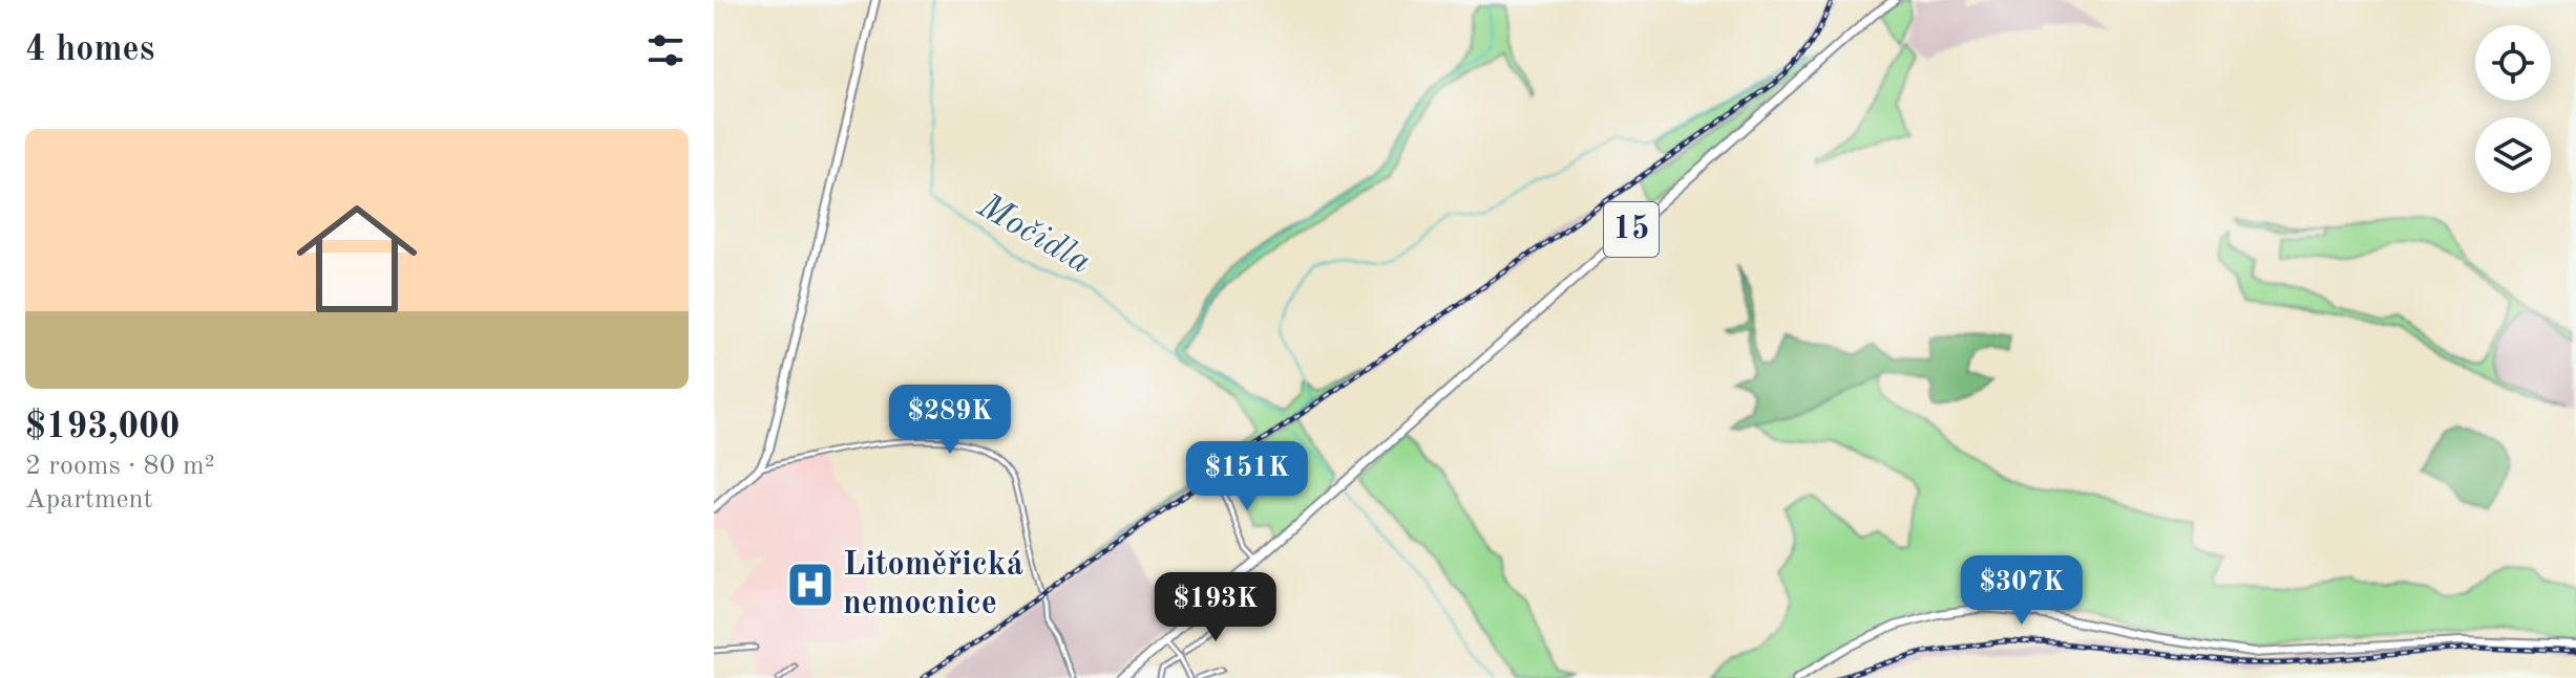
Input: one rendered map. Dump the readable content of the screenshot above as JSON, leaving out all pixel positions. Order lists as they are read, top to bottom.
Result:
{
  "streets": {
    "main road": ["15"]
  },
  "water": ["Močidla"],
  "places": {
    "hospital": ["Litoměřická nemocnice"]
  },
  "page": {
    "heading": "4 homes",
    "list": [
      {
        "name": "$193,000",
        "note": "2 rooms · 80 m² · Apartment"
      }
    ],
    "price": [
      "$289K",
      "$151K",
      "$307K",
      "$193K"
    ]
  }
}
